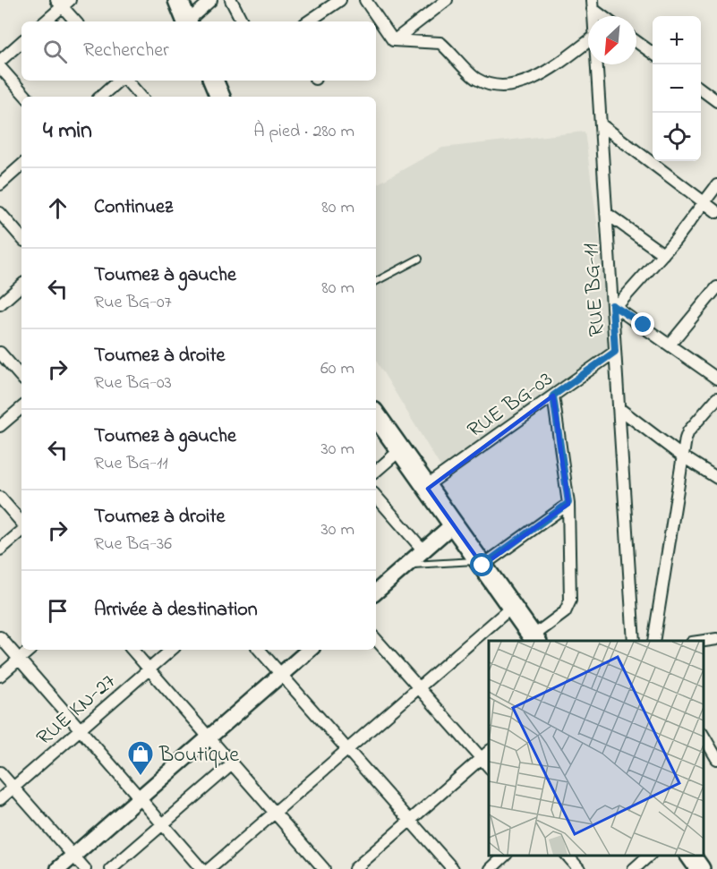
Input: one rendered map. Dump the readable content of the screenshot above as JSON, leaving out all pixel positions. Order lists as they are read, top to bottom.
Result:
{
  "streets": {
    "street": ["RUE BG-11", "RUE BG-03", "RUE KN-27"]
  },
  "crossings": [
    ["RUE BG-11", "RUE BG-03"]
  ],
  "places": {
    "shop": ["Boutique"]
  },
  "north": "bottom left",
  "page": {
    "map_buttons": ["+", "−"],
    "search": "Rechercher",
    "heading": ["4 min", "À pied · 280 m"],
    "list": [
      ["Continuez", "80 m"],
      ["Tournez à gauche", "Rue BG-07", "80 m"],
      ["Tournez à droite", "Rue BG-03", "60 m"],
      ["Tournez à gauche", "Rue BG-11", "30 m"],
      ["Tournez à droite", "Rue BG-36", "30 m"],
      "Arrivée à destination"
    ]
  }
}
